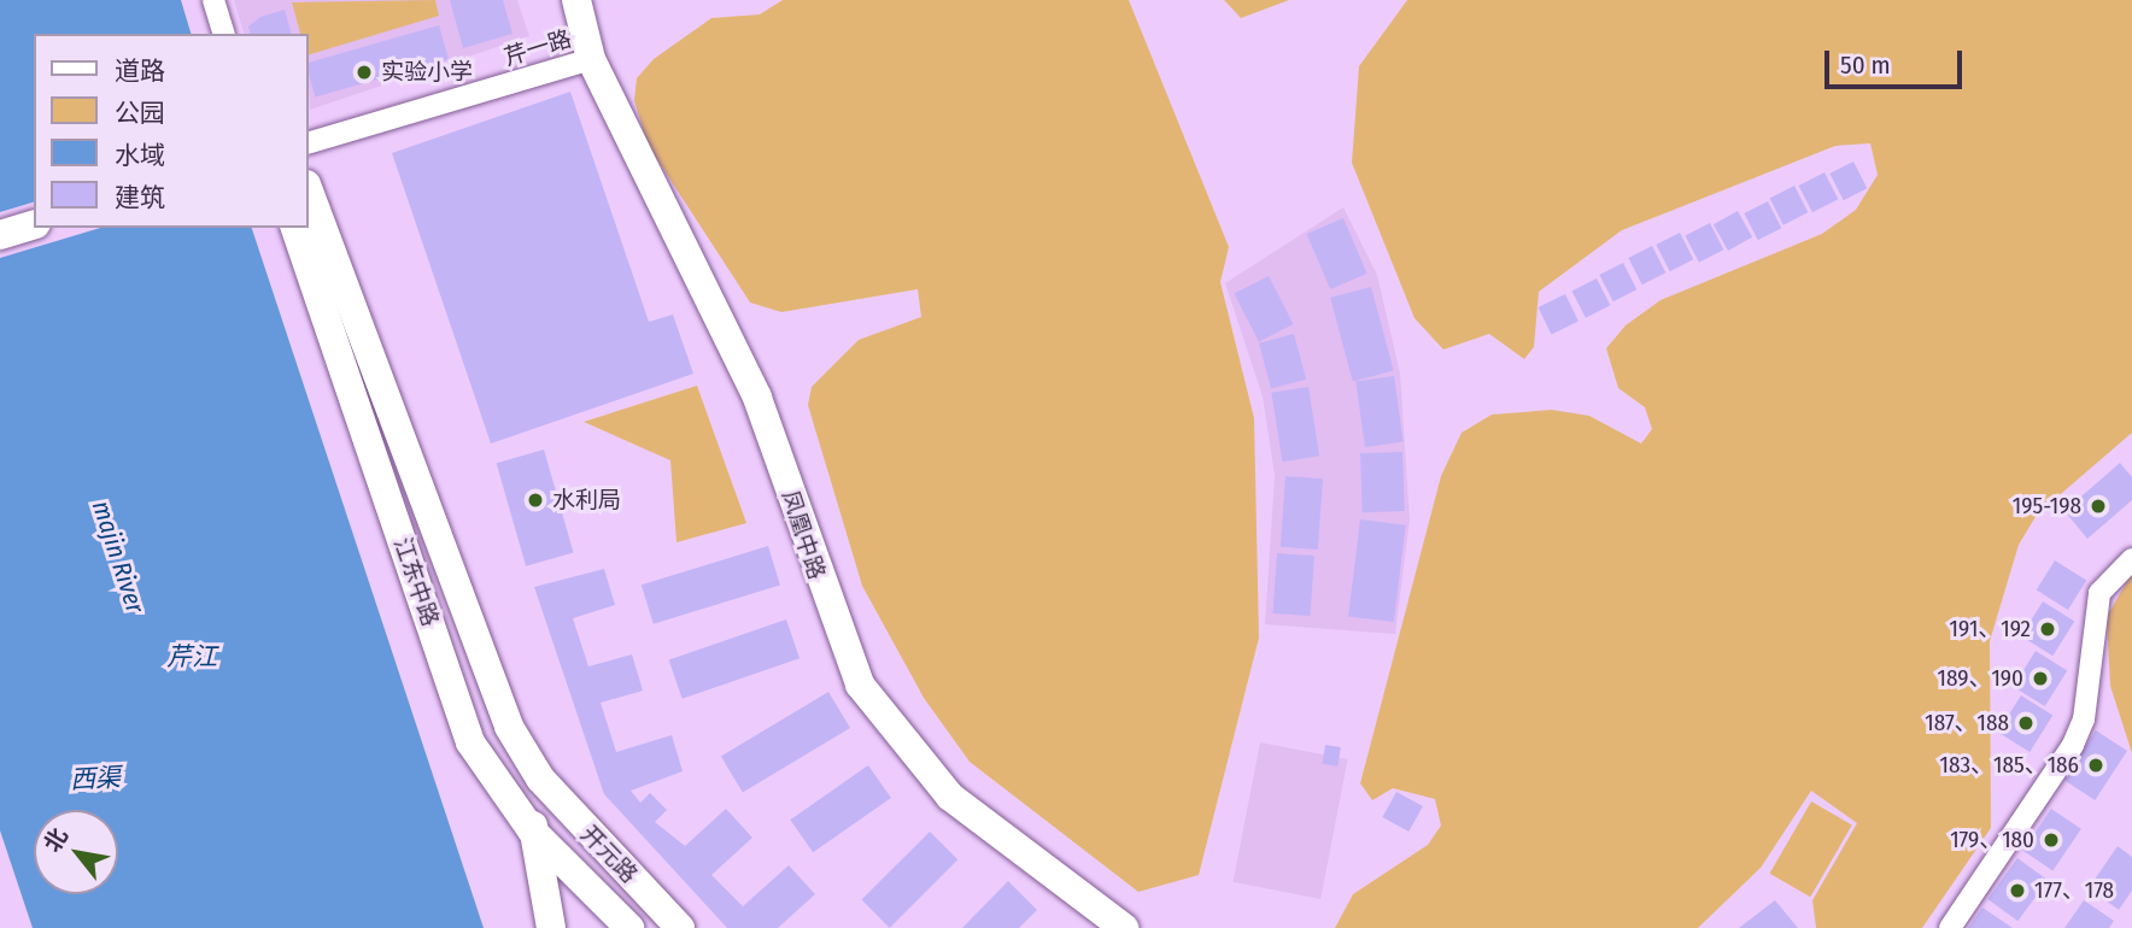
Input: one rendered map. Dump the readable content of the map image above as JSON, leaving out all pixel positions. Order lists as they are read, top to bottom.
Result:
{
  "streets": {
    "street": [
      "芹一路",
      "凤凰中路",
      "江东中路",
      "开元路"
    ]
  },
  "crossings": [
    ["芹一路", "凤凰中路"],
    ["江东中路", "开元路"]
  ],
  "water": ["majin River", "芹江", "西渠"],
  "places": [
    "实验小学",
    "水利局",
    "195-198",
    "191、192",
    "189、190",
    "187、188",
    "183、185、186",
    "179、180",
    "177、178"
  ],
  "legend": [
    "道路",
    "公园",
    "水域",
    "建筑"
  ],
  "scale_bar": "50 m",
  "north": "top left"
}
